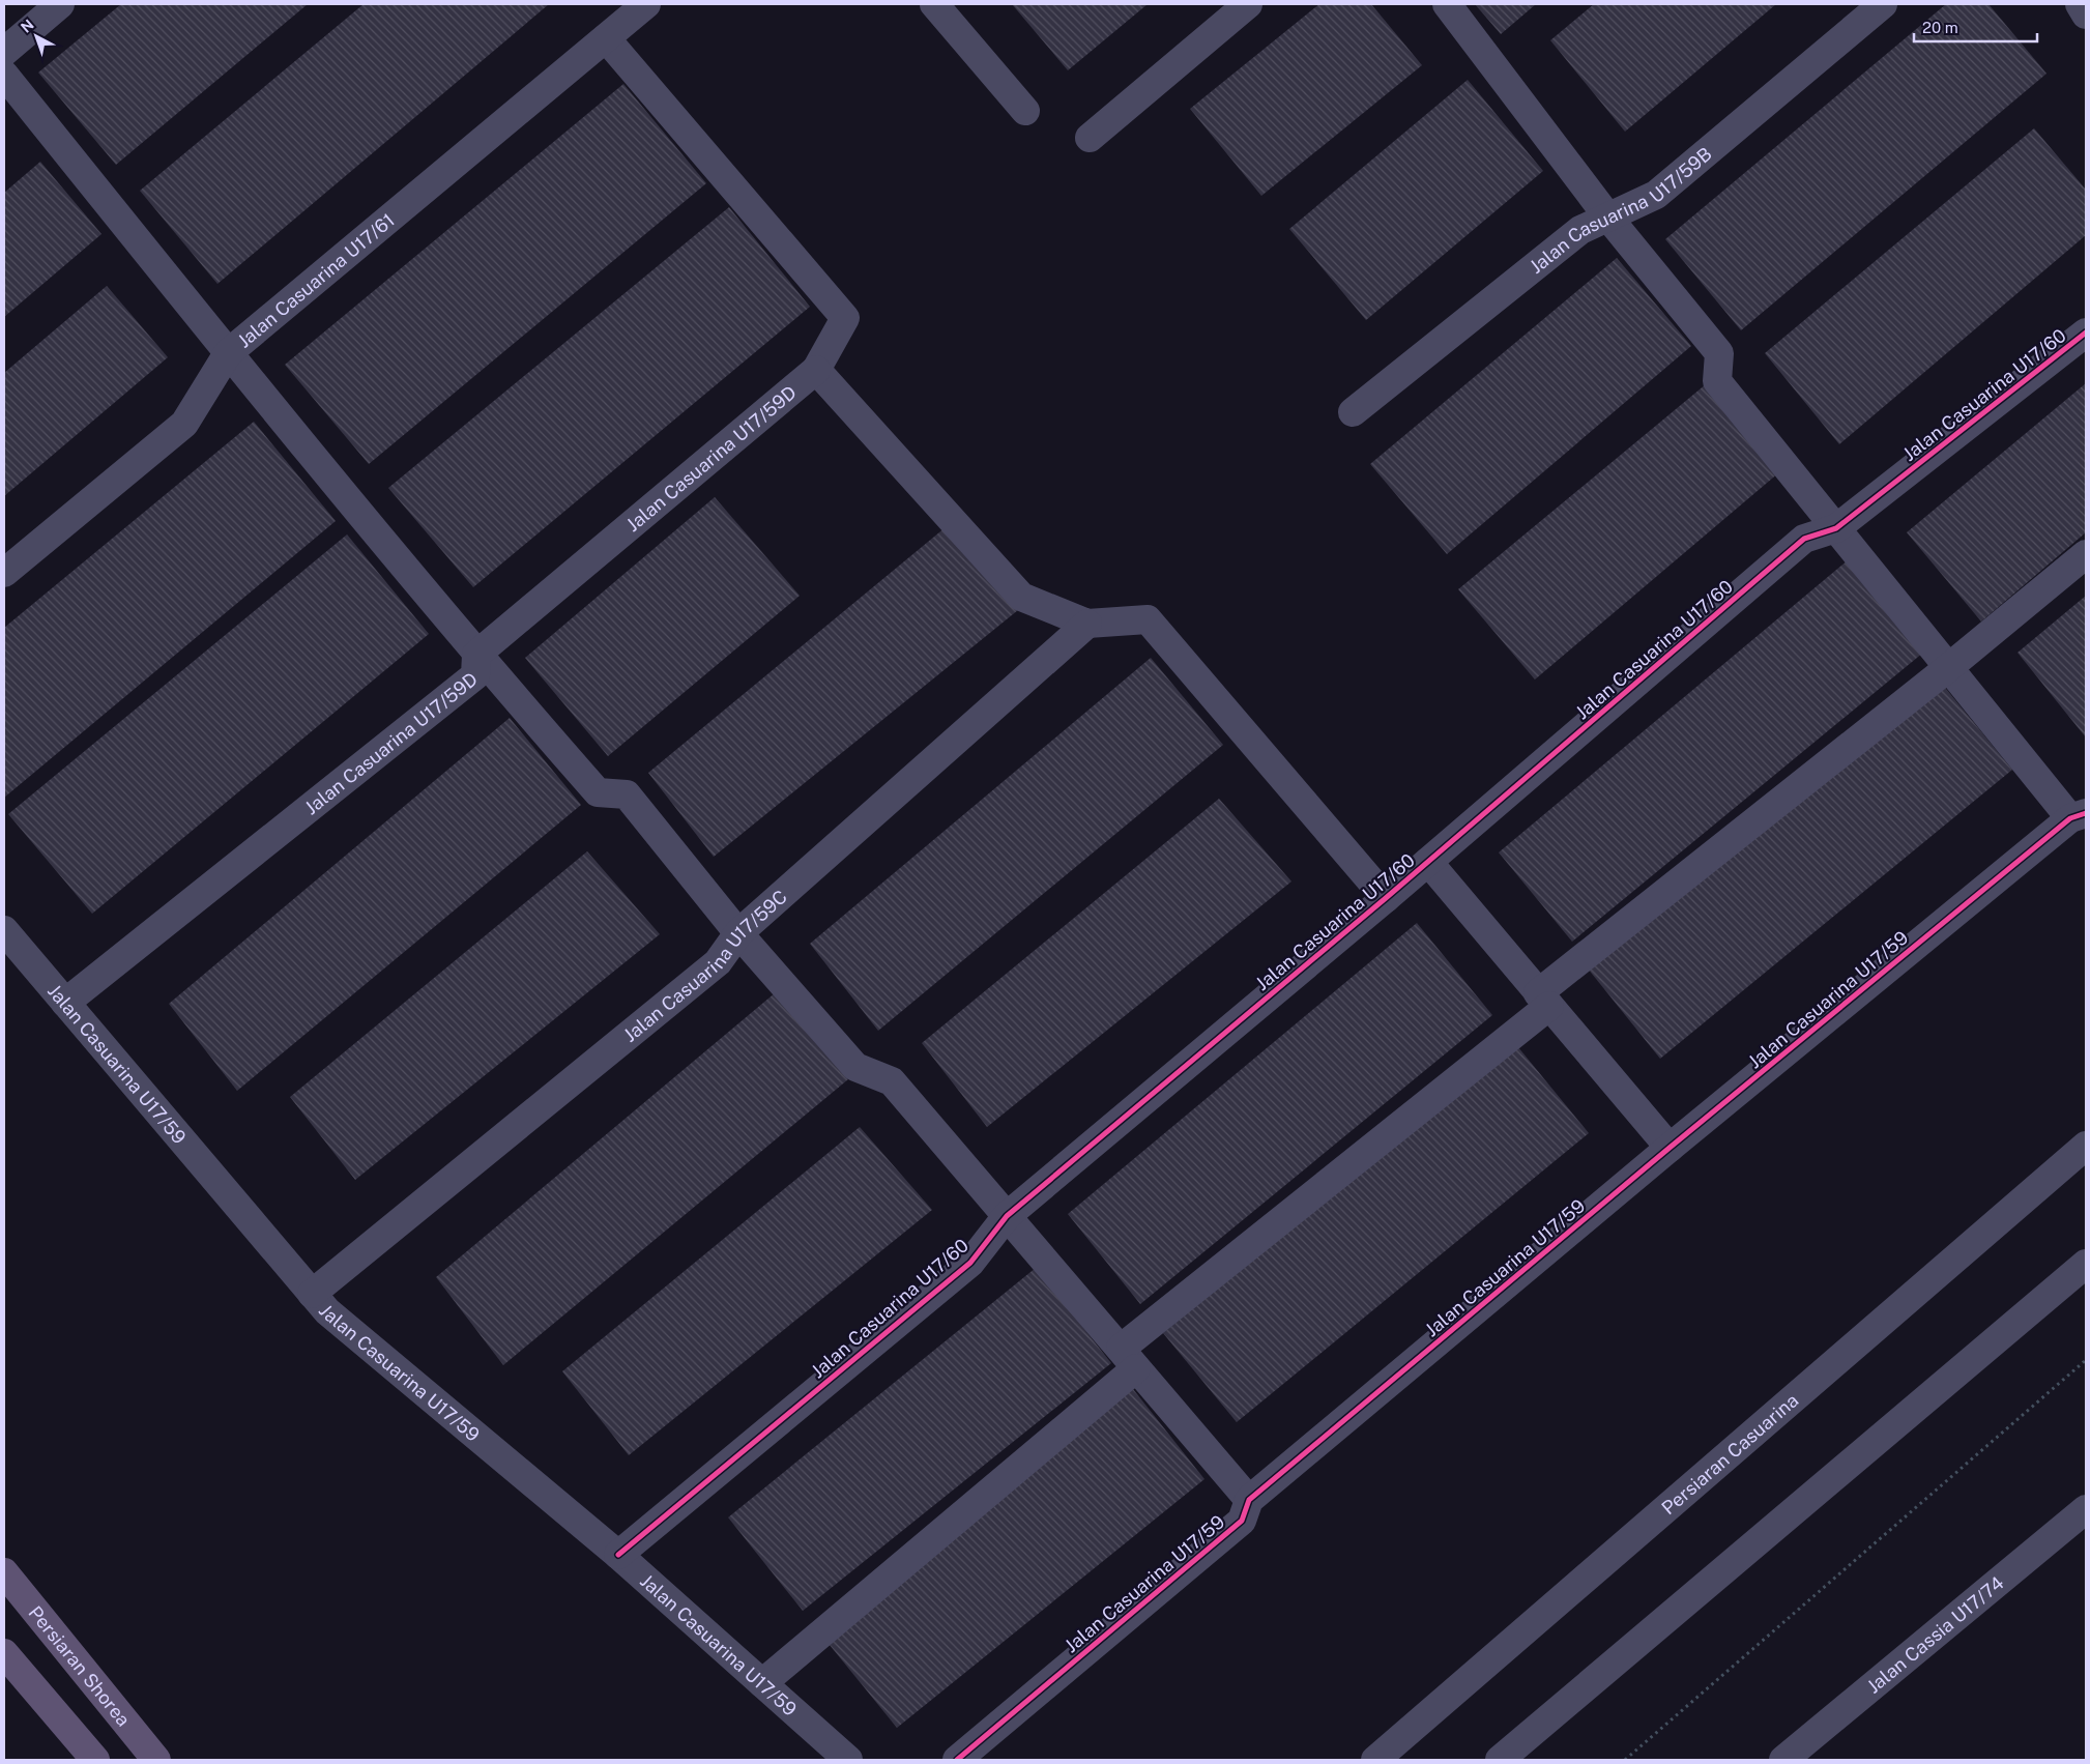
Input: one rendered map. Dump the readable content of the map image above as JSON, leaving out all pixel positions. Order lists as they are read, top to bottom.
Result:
{
  "streets": {
    "main road": ["Persiaran Shorea"],
    "street": [
      "Jalan Casuarina U17/59B",
      "Jalan Casuarina U17/61",
      "Jalan Casuarina U17/60",
      "Jalan Casuarina U17/59D",
      "Jalan Casuarina U17/59C",
      "Jalan Casuarina U17/59",
      "Persiaran Casuarina",
      "Jalan Cassia U17/74"
    ]
  },
  "crossings": [
    ["Jalan Casuarina U17/60", "Jalan Casuarina U17/59"],
    ["Jalan Casuarina U17/59D", "Jalan Casuarina U17/59"],
    ["Jalan Casuarina U17/59C", "Jalan Casuarina U17/59"]
  ],
  "scale_bar": "20 m",
  "north": "top left"
}
